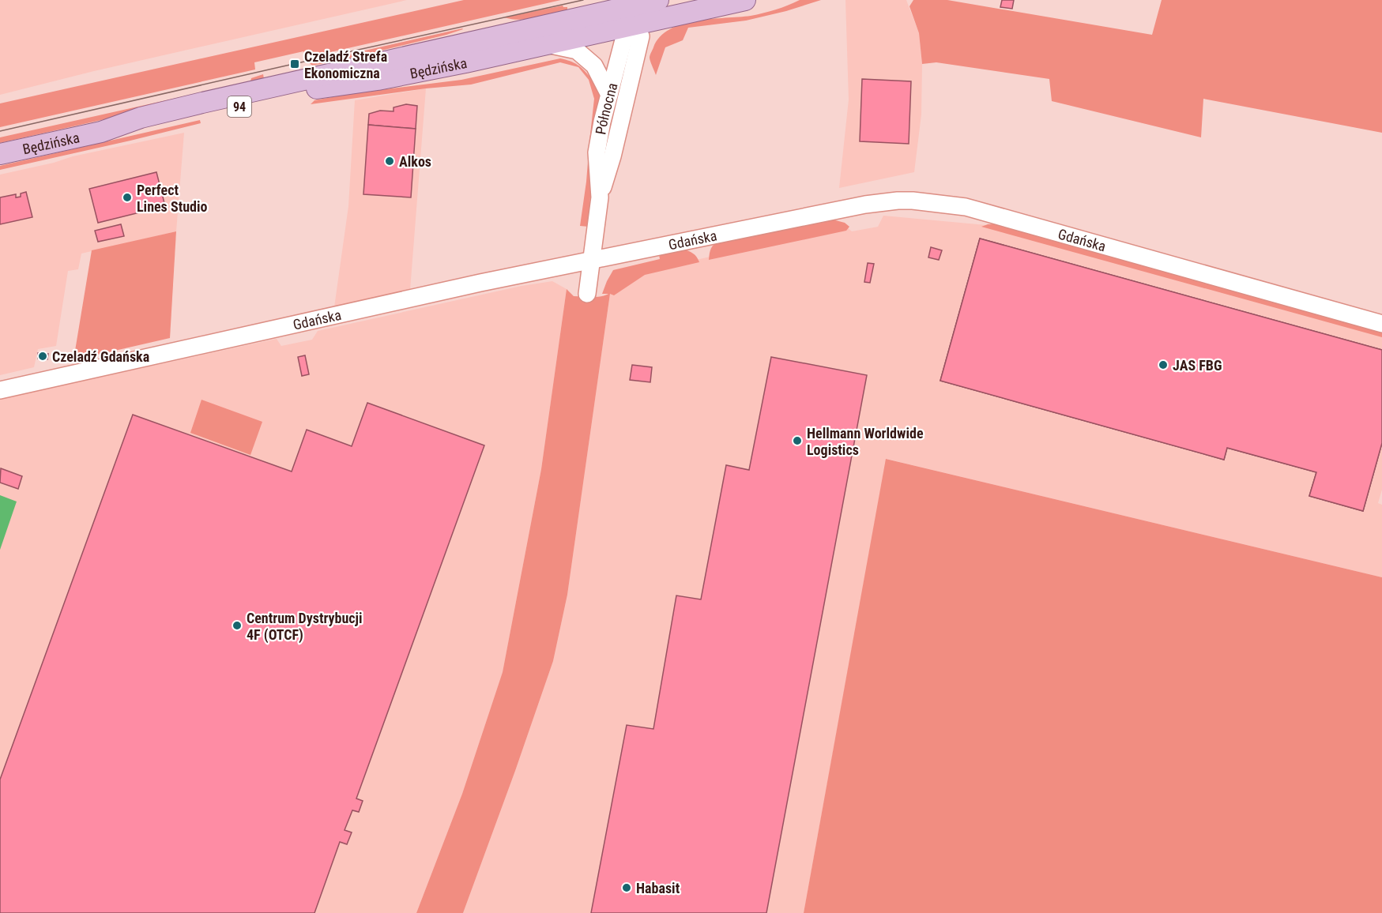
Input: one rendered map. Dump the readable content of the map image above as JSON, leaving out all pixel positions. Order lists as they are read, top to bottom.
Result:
{
  "streets": {
    "main road": ["Będzińska", "94"],
    "street": ["Północna", "Gdańska"]
  },
  "crossings": [
    ["Będzińska", "Północna"],
    ["Północna", "Gdańska"]
  ],
  "places": {
    "transit": ["Czeladź Strefa Ekonomiczna"],
    "other": [
      "Alkos",
      "Perfect Lines Studio",
      "Czeladź Gdańska",
      "JAS FBG",
      "Hellmann Worldwide Logistics",
      "Centrum Dystrybucji 4F (OTCF)",
      "Habasit"
    ]
  }
}
